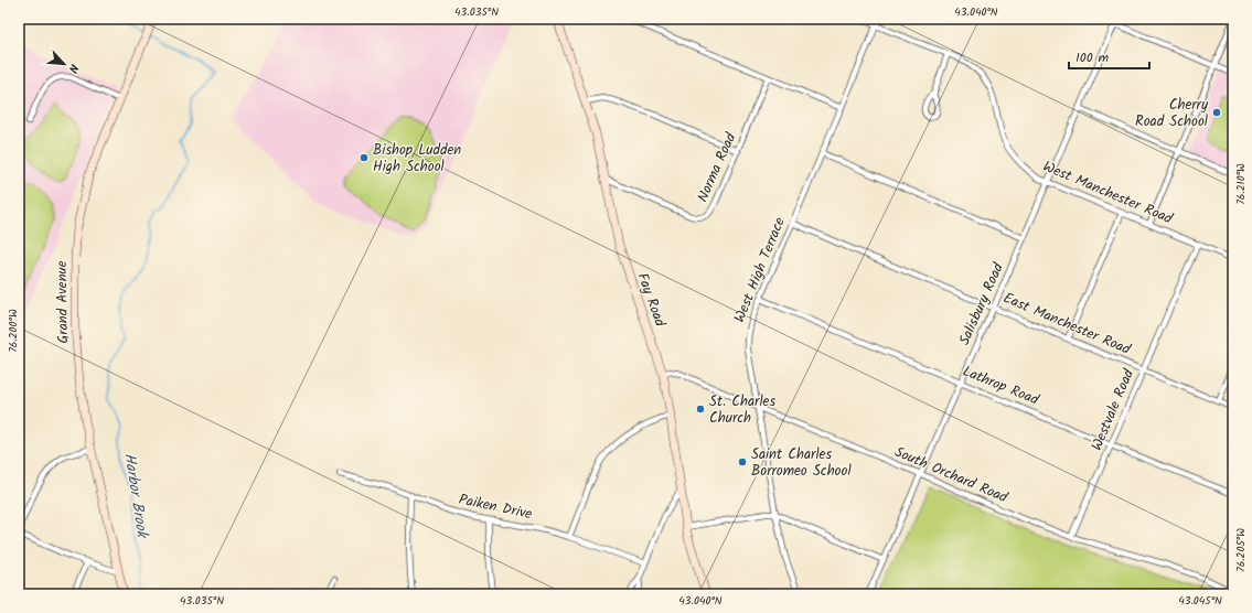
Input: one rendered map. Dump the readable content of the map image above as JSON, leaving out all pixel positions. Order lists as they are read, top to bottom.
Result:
{
  "streets": {
    "street": [
      "Norma Road",
      "West Manchester Road",
      "West High Terrace",
      "Fay Road",
      "Grand Avenue",
      "Salisbury Road",
      "East Manchester Road",
      "Lathrop Road",
      "Westvale Road",
      "South Orchard Road",
      "Paiken Drive"
    ]
  },
  "crossings": [
    ["Norma Road", "Fay Road"],
    ["West Manchester Road", "West High Terrace"],
    ["West Manchester Road", "Salisbury Road"],
    ["West Manchester Road", "Westvale Road"],
    ["West High Terrace", "East Manchester Road"],
    ["West High Terrace", "Lathrop Road"],
    ["West High Terrace", "South Orchard Road"],
    ["Fay Road", "South Orchard Road"],
    ["Salisbury Road", "East Manchester Road"],
    ["Salisbury Road", "Lathrop Road"],
    ["Salisbury Road", "South Orchard Road"],
    ["East Manchester Road", "Westvale Road"],
    ["Lathrop Road", "Westvale Road"],
    ["Westvale Road", "South Orchard Road"]
  ],
  "water": ["Harbor Brook"],
  "places": [
    "Cherry Road School",
    "Bishop Ludden High School",
    "St. Charles Church",
    "Saint Charles Borromeo School"
  ],
  "scale_bar": "100 m",
  "north": "bottom right",
  "coordinates": [
    "43.035°N",
    "43.040°N",
    "76.210°W",
    "76.200°W",
    "76.205°W",
    "43.045°N"
  ]
}
